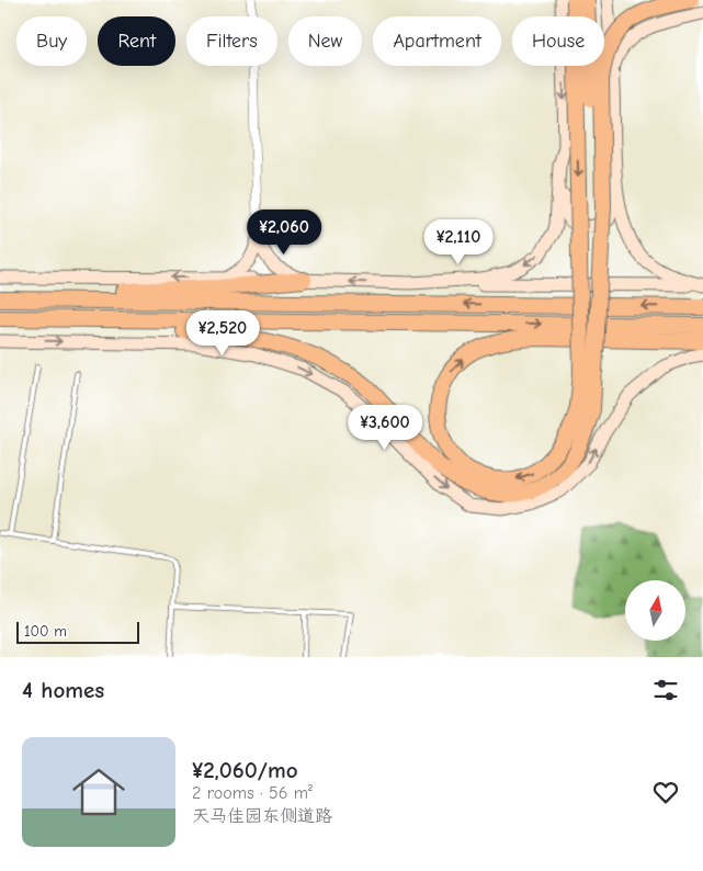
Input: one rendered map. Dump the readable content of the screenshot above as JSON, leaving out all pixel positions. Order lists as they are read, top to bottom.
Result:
{
  "scale_bar": "100 m",
  "north": "top",
  "page": {
    "chip": [
      "Buy",
      "Rent",
      "Filters",
      "New",
      "Apartment",
      "House"
    ],
    "price": [
      "¥2,060",
      "¥2,110",
      "¥2,520",
      "¥3,600"
    ],
    "scale": "100 m",
    "heading": "4 homes",
    "list": [
      {
        "name": "¥2,060/mo",
        "note": "2 rooms · 56 m² · 天马佳园东侧道路"
      }
    ]
  }
}
